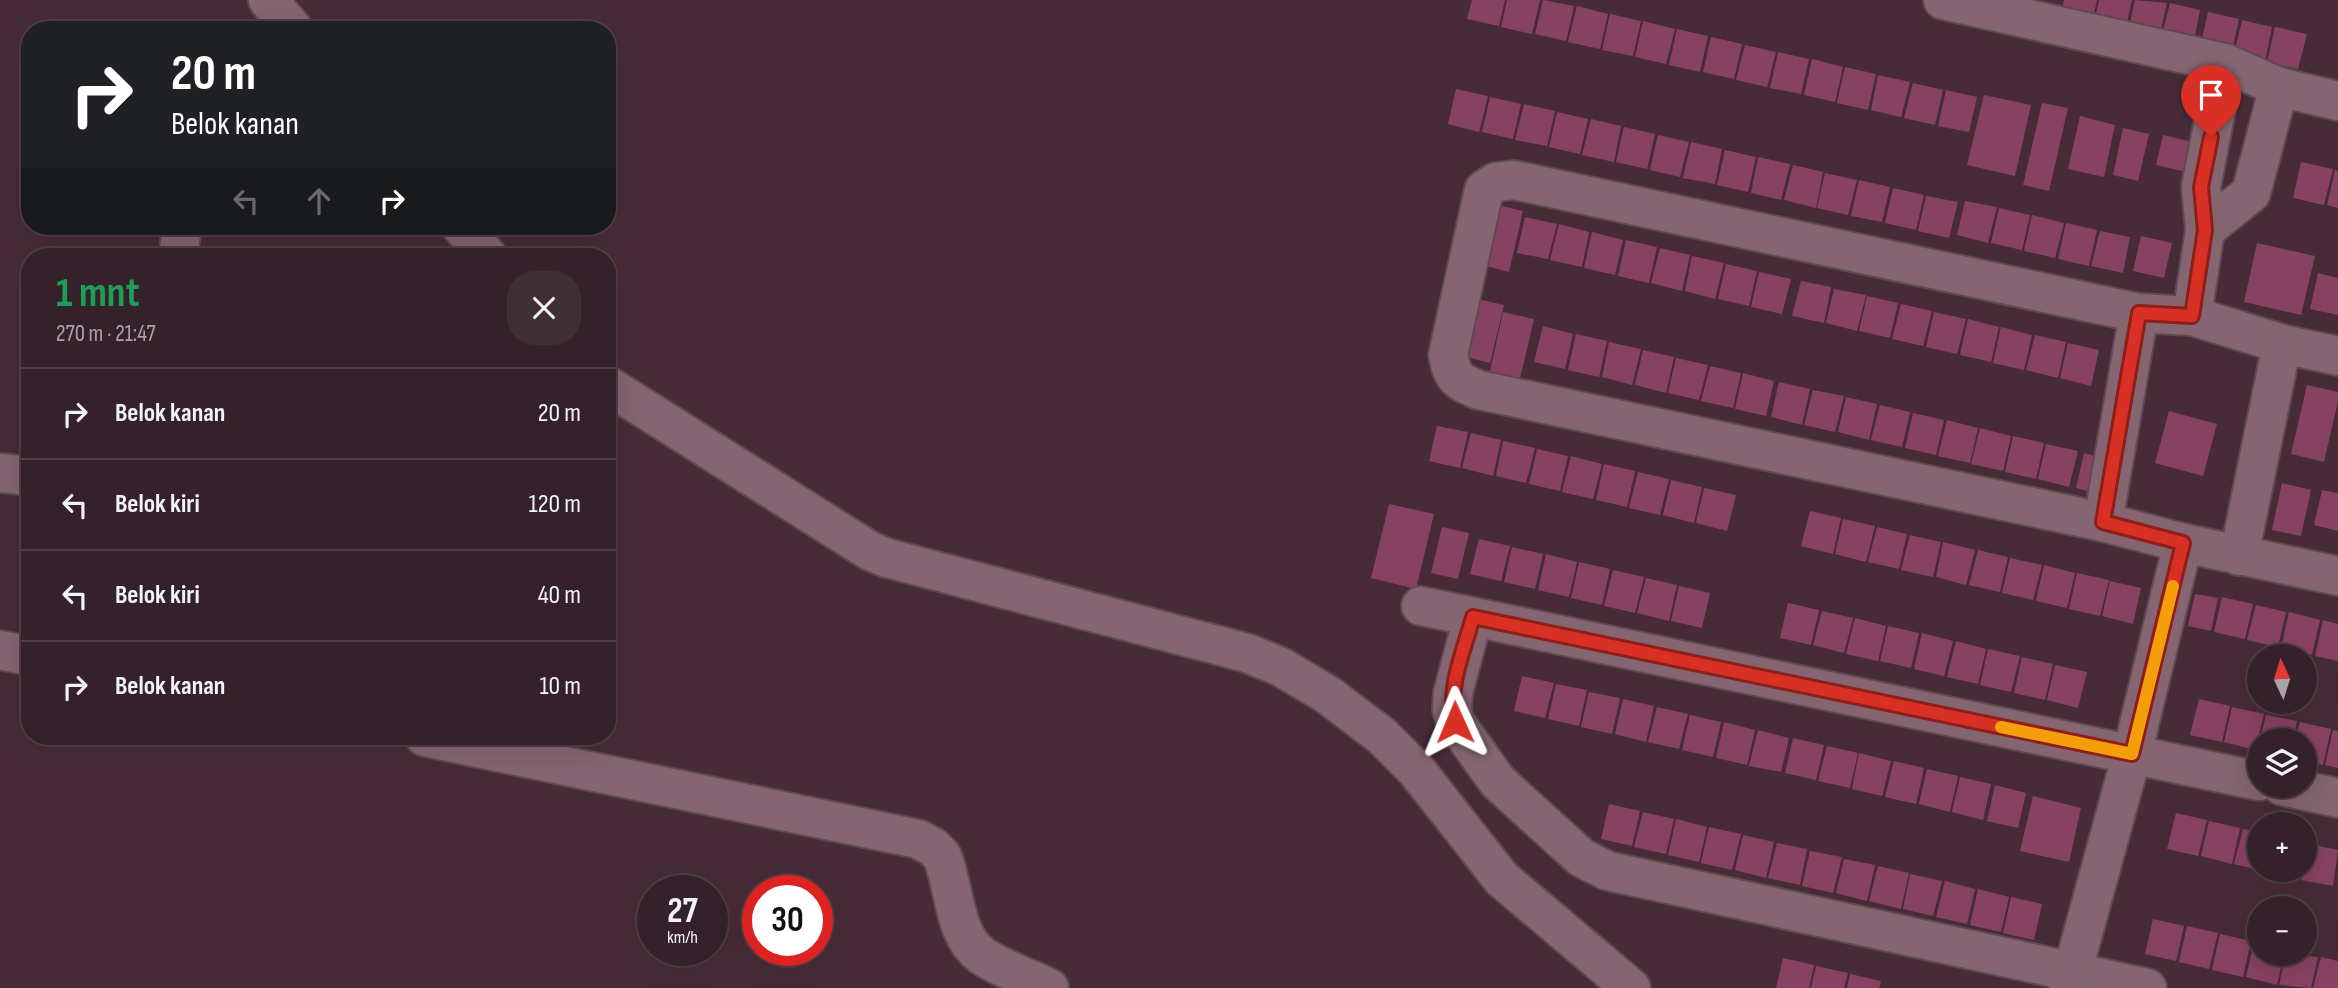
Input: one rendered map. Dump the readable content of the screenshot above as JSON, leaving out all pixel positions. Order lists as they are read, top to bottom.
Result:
{
  "north": "top",
  "page": {
    "turn": ["20 m", "Belok kanan"],
    "heading": ["1 mnt", "270 m · 21:47"],
    "list": [
      {
        "name": "Belok kanan",
        "value": "20 m"
      },
      {
        "name": "Belok kiri",
        "value": "120 m"
      },
      {
        "name": "Belok kiri",
        "value": "40 m"
      },
      {
        "name": "Belok kanan",
        "value": "10 m"
      }
    ],
    "map_buttons": ["+", "−"],
    "speed": "27 km/h",
    "limit": "30"
  }
}
